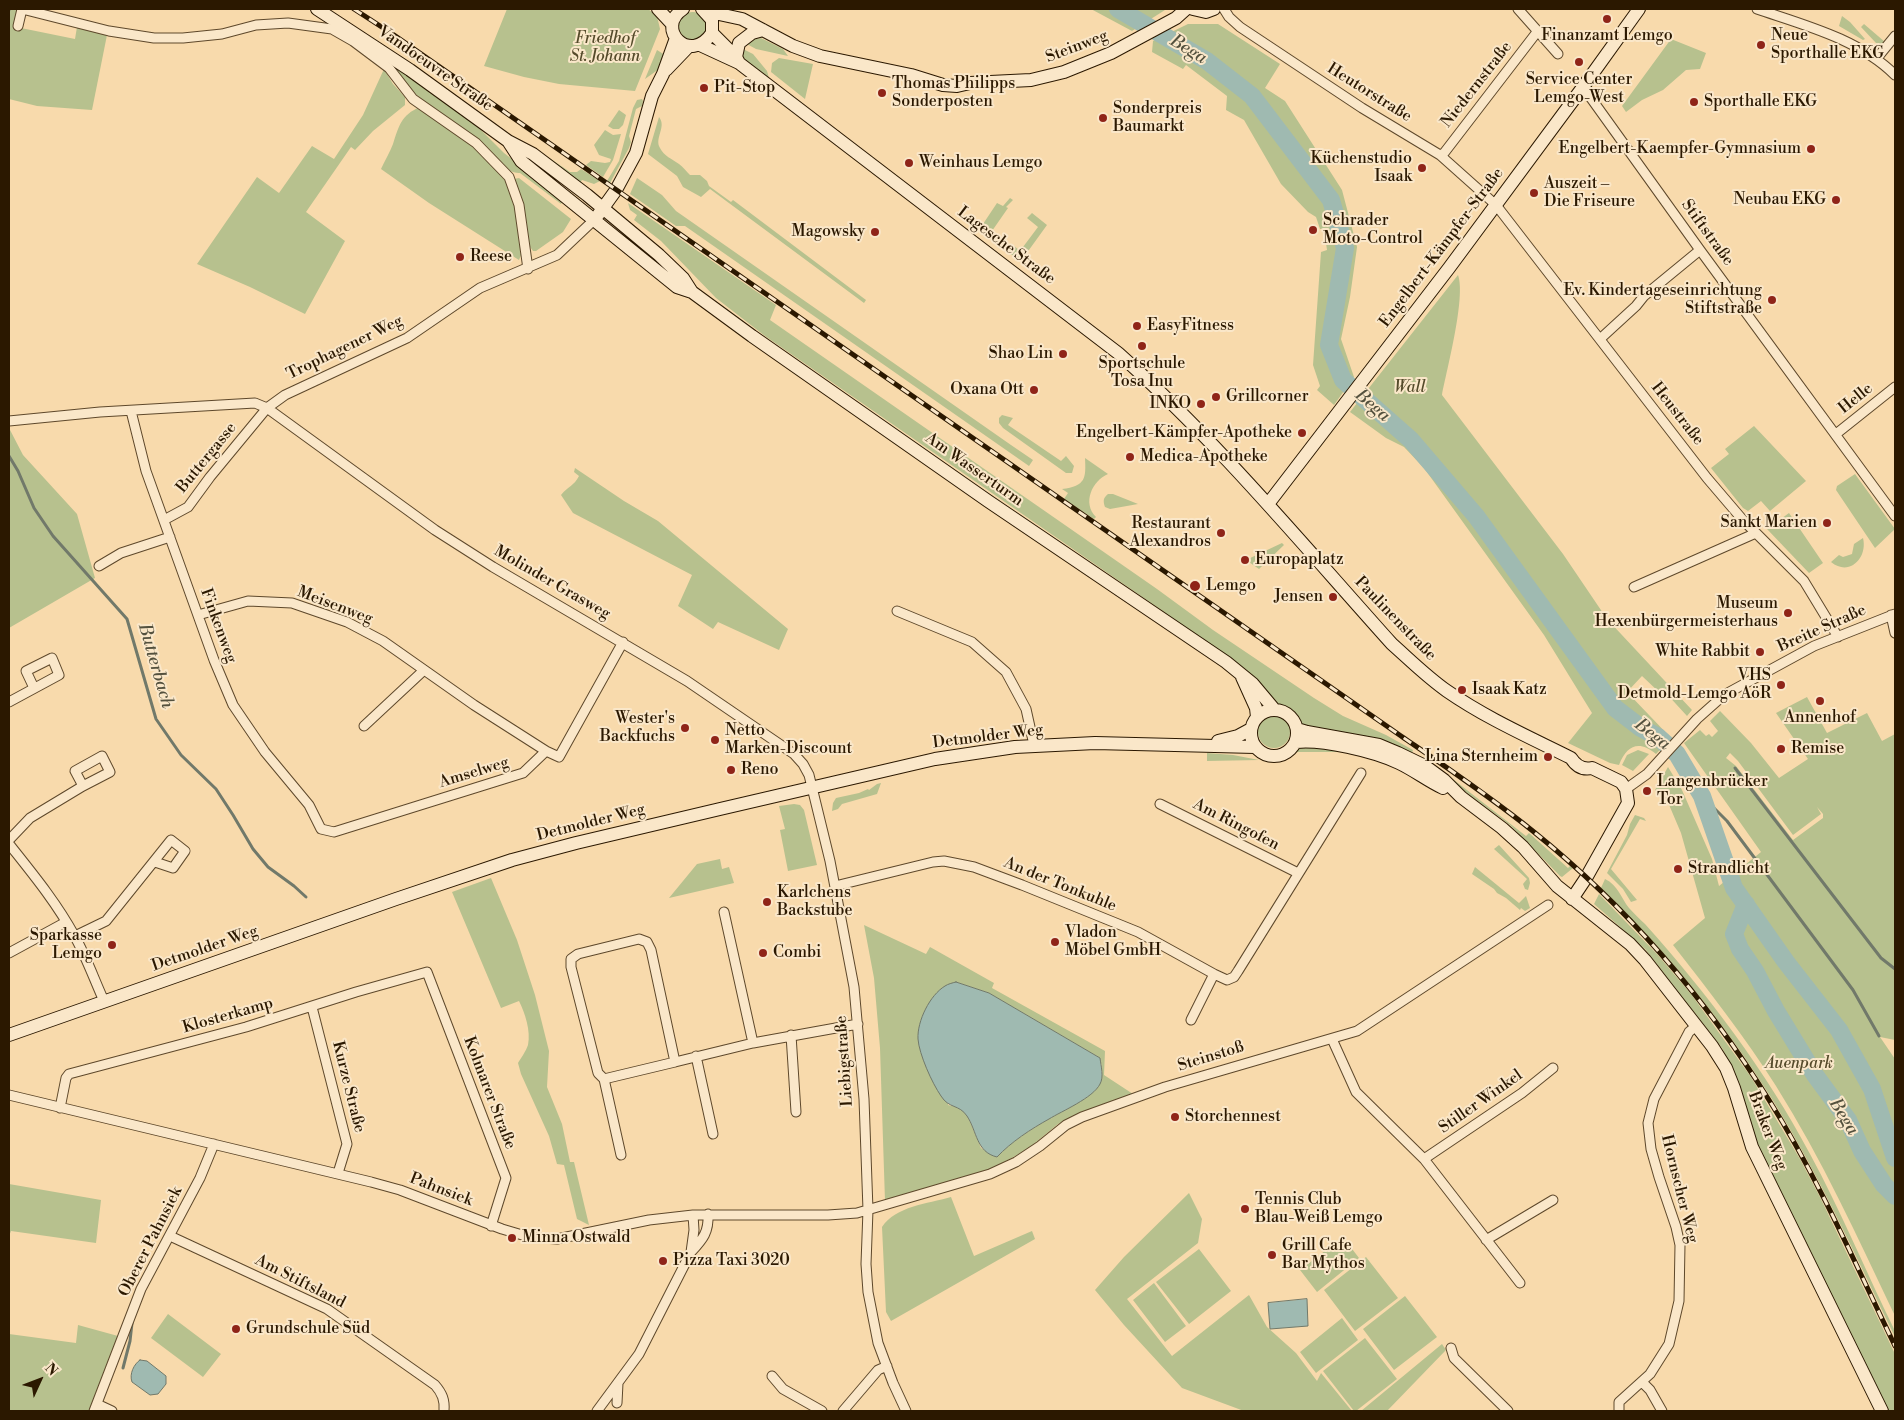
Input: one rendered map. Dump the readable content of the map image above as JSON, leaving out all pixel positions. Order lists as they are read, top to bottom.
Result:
{
  "streets": {
    "street": [
      "Steinweg",
      "Vandoeuvre Straße",
      "Niedernstraße",
      "Heutorstraße",
      "Stiftstraße",
      "Lagesche Straße",
      "Engelbert-Kämpfer-Straße",
      "Trophagener Weg",
      "Helle",
      "Heustraße",
      "Buttergasse",
      "Am Wasserturm",
      "Molinder Grasweg",
      "Meisenweg",
      "Paulinenstraße",
      "Finkenweg",
      "Breite Straße",
      "Detmolder Weg",
      "Amselweg",
      "Am Ringofen",
      "An der Tonkuhle",
      "Klosterkamp",
      "Steinstoß",
      "Liebigstraße",
      "Kurze Straße",
      "Kolmarer Straße",
      "Stiller Winkel",
      "Braker Weg",
      "Hornscher Weg",
      "Pahnsiek",
      "Oberer Pahnsiek",
      "Am Stiftsland"
    ]
  },
  "crossings": [
    ["Vandoeuvre Straße", "Trophagener Weg"],
    ["Vandoeuvre Straße", "Am Wasserturm"],
    ["Niedernstraße", "Heutorstraße"],
    ["Heutorstraße", "Engelbert-Kämpfer-Straße"],
    ["Heutorstraße", "Heustraße"],
    ["Stiftstraße", "Engelbert-Kämpfer-Straße"],
    ["Stiftstraße", "Helle"],
    ["Lagesche Straße", "Engelbert-Kämpfer-Straße"],
    ["Lagesche Straße", "Trophagener Weg"],
    ["Lagesche Straße", "Paulinenstraße"],
    ["Engelbert-Kämpfer-Straße", "Heustraße"],
    ["Engelbert-Kämpfer-Straße", "Paulinenstraße"],
    ["Trophagener Weg", "Buttergasse"],
    ["Trophagener Weg", "Am Wasserturm"],
    ["Trophagener Weg", "Molinder Grasweg"],
    ["Heustraße", "Breite Straße"],
    ["Buttergasse", "Molinder Grasweg"],
    ["Buttergasse", "Finkenweg"],
    ["Am Wasserturm", "Detmolder Weg"],
    ["Molinder Grasweg", "Detmolder Weg"],
    ["Molinder Grasweg", "Amselweg"],
    ["Molinder Grasweg", "Liebigstraße"],
    ["Meisenweg", "Finkenweg"],
    ["Meisenweg", "Amselweg"],
    ["Paulinenstraße", "Breite Straße"],
    ["Finkenweg", "Amselweg"],
    ["Detmolder Weg", "Liebigstraße"],
    ["An der Tonkuhle", "Liebigstraße"],
    ["Klosterkamp", "Kurze Straße"],
    ["Klosterkamp", "Kolmarer Straße"],
    ["Klosterkamp", "Pahnsiek"],
    ["Steinstoß", "Liebigstraße"],
    ["Steinstoß", "Pahnsiek"],
    ["Liebigstraße", "Pahnsiek"],
    ["Kurze Straße", "Pahnsiek"],
    ["Kolmarer Straße", "Pahnsiek"],
    ["Braker Weg", "Hornscher Weg"],
    ["Pahnsiek", "Oberer Pahnsiek"],
    ["Oberer Pahnsiek", "Am Stiftsland"]
  ],
  "water": ["Bega", "Butterbach"],
  "parks": ["Friedhof St. Johann", "Wall", "Auenpark"],
  "places": [
    "Finanzamt Lemgo",
    "Neue Sporthalle EKG",
    "Service Center Lemgo-West",
    "Pit-Stop",
    "Thomas Philipps Sonderposten",
    "Sporthalle EKG",
    "Sonderpreis Baumarkt",
    "Engelbert-Kaempfer-Gymnasium",
    "Weinhaus Lemgo",
    "Küchenstudio Isaak",
    "Auszeit – Die Friseure",
    "Neubau EKG",
    "Schrader Moto-Control",
    "Magowsky",
    "Reese",
    "Ev. Kindertageseinrichtung Stiftstraße",
    "EasyFitness",
    "Sportschule Tosa Inu",
    "Shao Lin",
    "Oxana Ott",
    "Grillcorner",
    "INKO",
    "Engelbert-Kämpfer-Apotheke",
    "Medica-Apotheke",
    "Sankt Marien",
    "Restaurant Alexandros",
    "Europaplatz",
    "Lemgo",
    "Jensen",
    "Museum Hexenbürgermeisterhaus",
    "White Rabbit",
    "VHS Detmold-Lemgo AöR",
    "Isaak Katz",
    "Annenhof",
    "Wester's Backfuchs",
    "Netto Marken-Discount",
    "Remise",
    "Lina Sternheim",
    "Reno",
    "Langenbrücker Tor",
    "Strandlicht",
    "Karlchens Backstube",
    "Vladon Möbel GmbH",
    "Sparkasse Lemgo",
    "Combi",
    "Storchennest",
    "Tennis Club Blau-Weiß Lemgo",
    "Minna Ostwald",
    "Grill Cafe Bar Mythos",
    "Pizza Taxi 3020",
    "Grundschule Süd"
  ],
  "north": "top right"
}
